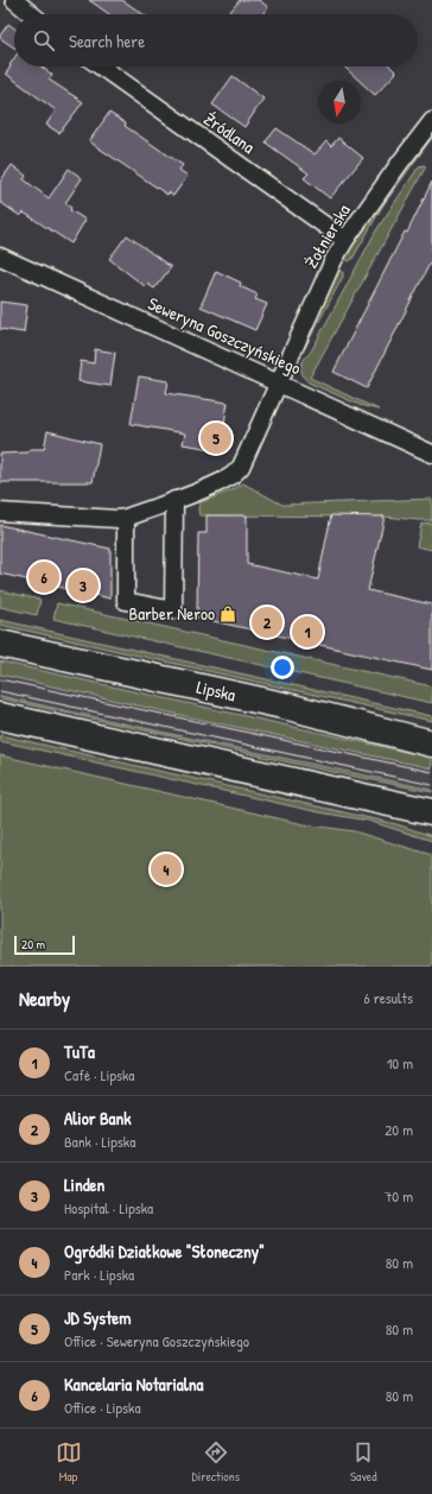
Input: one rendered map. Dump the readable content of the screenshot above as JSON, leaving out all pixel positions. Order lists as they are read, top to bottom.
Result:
{
  "streets": {
    "main road": ["Lipska"],
    "street": ["Źródlana", "Żołnierska", "Seweryna Goszczyńskiego"]
  },
  "crossings": [
    ["Źródlana", "Żołnierska"],
    ["Żołnierska", "Seweryna Goszczyńskiego"]
  ],
  "places": {
    "shop": ["Barber Neroo"]
  },
  "scale_bar": "20 m",
  "north": "bottom",
  "page": {
    "search": "Search here",
    "pins": [
      "5",
      "6",
      "3",
      "2",
      "1",
      "4"
    ],
    "scale": "20 m",
    "heading": ["Nearby", "6 results"],
    "list": [
      {
        "mark": "1",
        "name": "TuTa",
        "note": "Café · Lipska",
        "value": "10 m"
      },
      {
        "mark": "2",
        "name": "Alior Bank",
        "note": "Bank · Lipska",
        "value": "20 m"
      },
      {
        "mark": "3",
        "name": "Linden",
        "note": "Hospital · Lipska",
        "value": "70 m"
      },
      {
        "mark": "4",
        "name": "Ogródki Działkowe \"Słoneczny\"",
        "note": "Park · Lipska",
        "value": "80 m"
      },
      {
        "mark": "5",
        "name": "JD System",
        "note": "Office · Seweryna Goszczyńskiego",
        "value": "80 m"
      },
      {
        "mark": "6",
        "name": "Kancelaria Notarialna",
        "note": "Office · Lipska",
        "value": "80 m"
      }
    ],
    "nav": ["Map", "Directions", "Saved"]
  }
}
